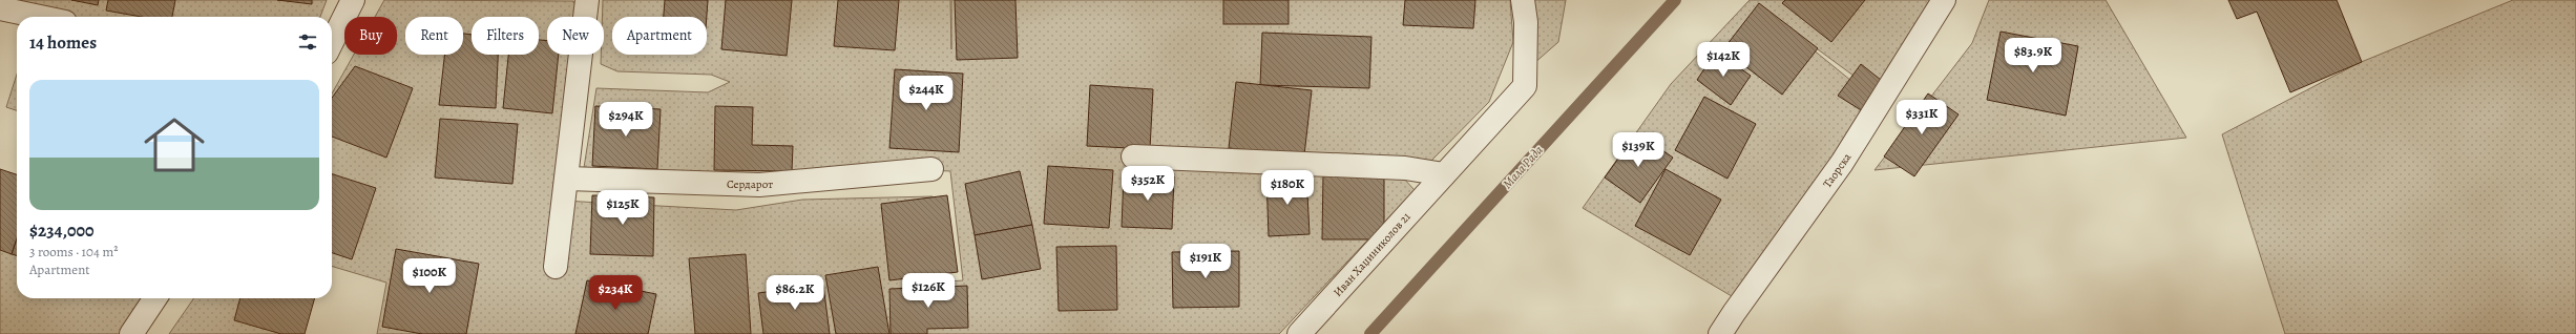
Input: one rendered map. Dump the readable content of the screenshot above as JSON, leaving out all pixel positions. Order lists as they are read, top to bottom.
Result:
{
  "streets": {
    "street": ["Таорска", "Сердарот", "Иван Хаџиниколов 21"]
  },
  "water": ["Мала Рада"],
  "page": {
    "chip": [
      "Buy",
      "Rent",
      "Filters",
      "New",
      "Apartment"
    ],
    "heading": "14 homes",
    "price": [
      "$83.9K",
      "$142K",
      "$244K",
      "$331K",
      "$294K",
      "$139K",
      "$352K",
      "$180K",
      "$125K",
      "$191K",
      "$100K",
      "$126K",
      "$234K",
      "$86.2K"
    ],
    "list": [
      {
        "name": "$234,000",
        "note": "3 rooms · 104 m² · Apartment"
      }
    ]
  }
}
